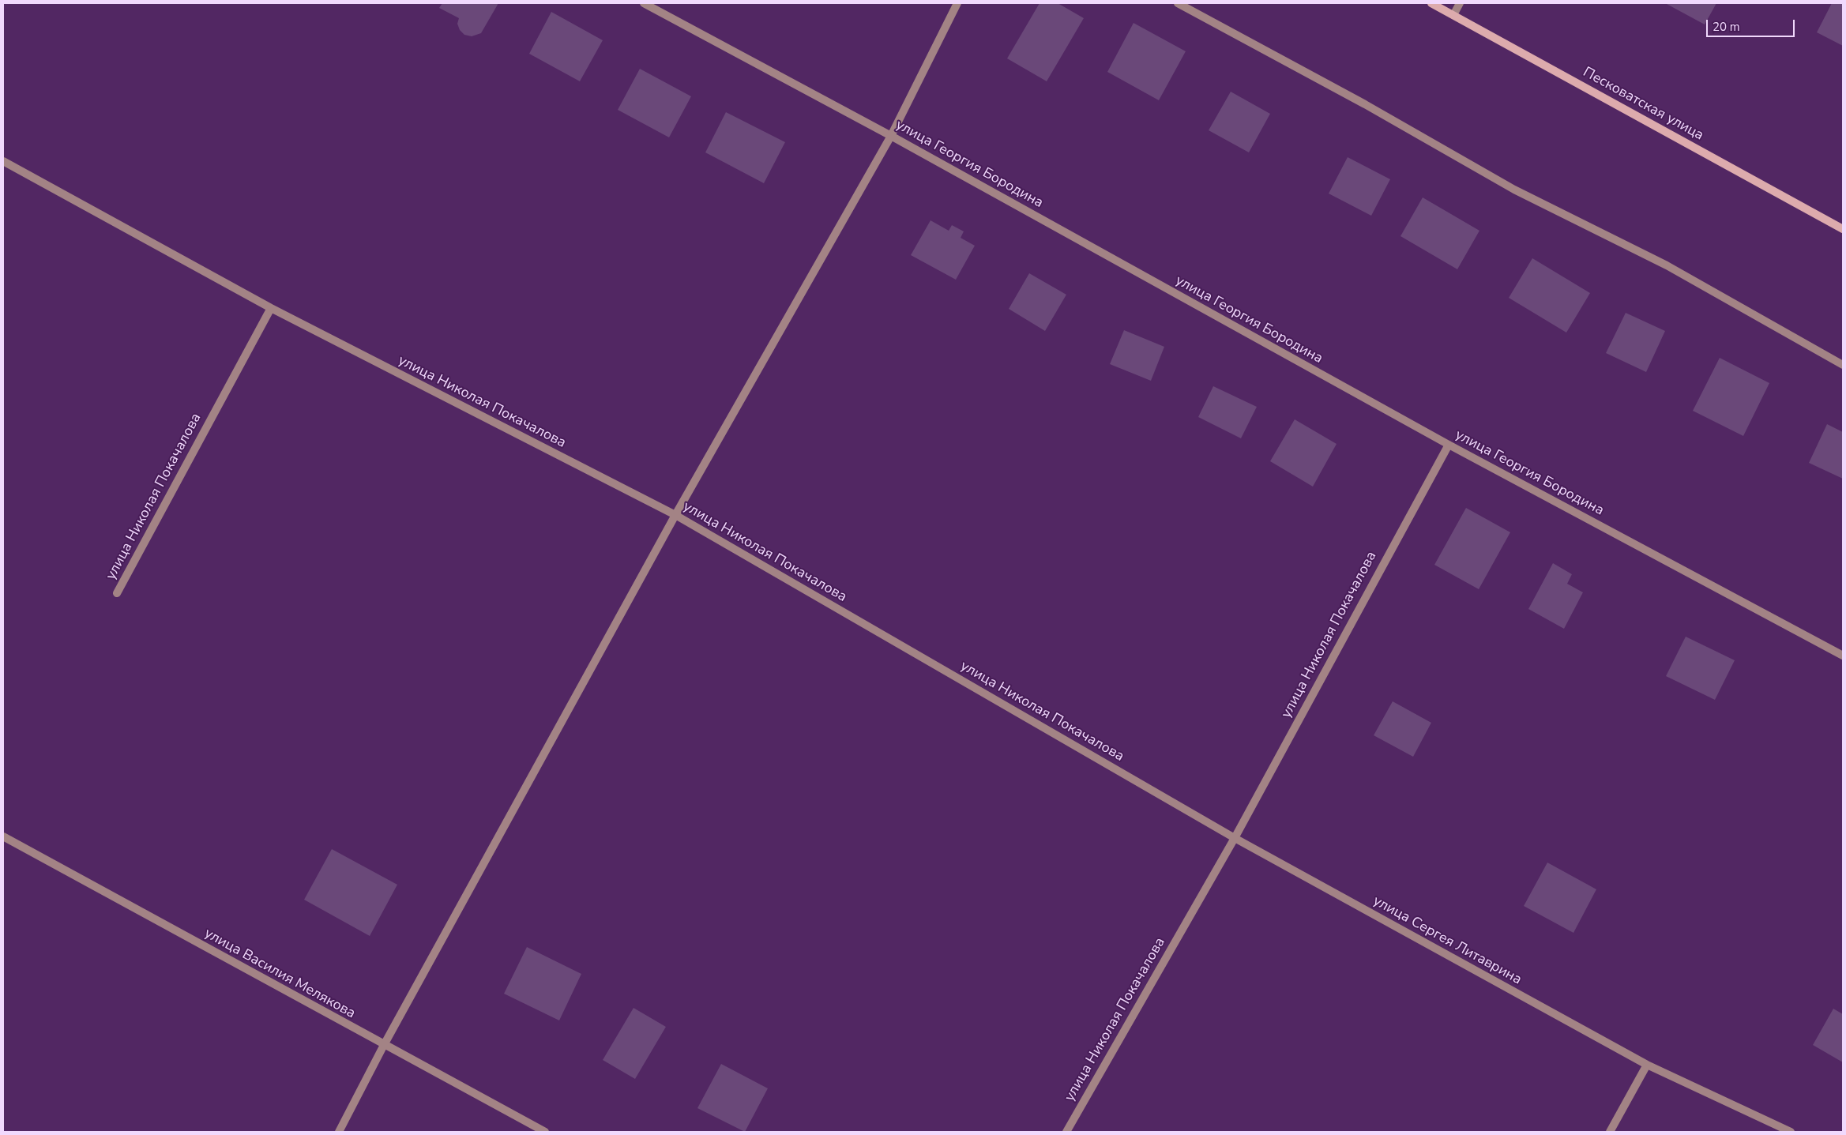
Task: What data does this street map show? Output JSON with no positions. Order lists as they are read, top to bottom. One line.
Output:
{"streets":{"main road":["Песковатская улица"],"street":["улица Георгия Бородина","улица Николая Покачалова","улица Сергея Литаврина","улица Василия Мелякова"]},"crossings":[["улица Георгия Бородина","улица Николая Покачалова"],["улица Николая Покачалова","улица Сергея Литаврина"]],"scale_bar":"20 m"}
